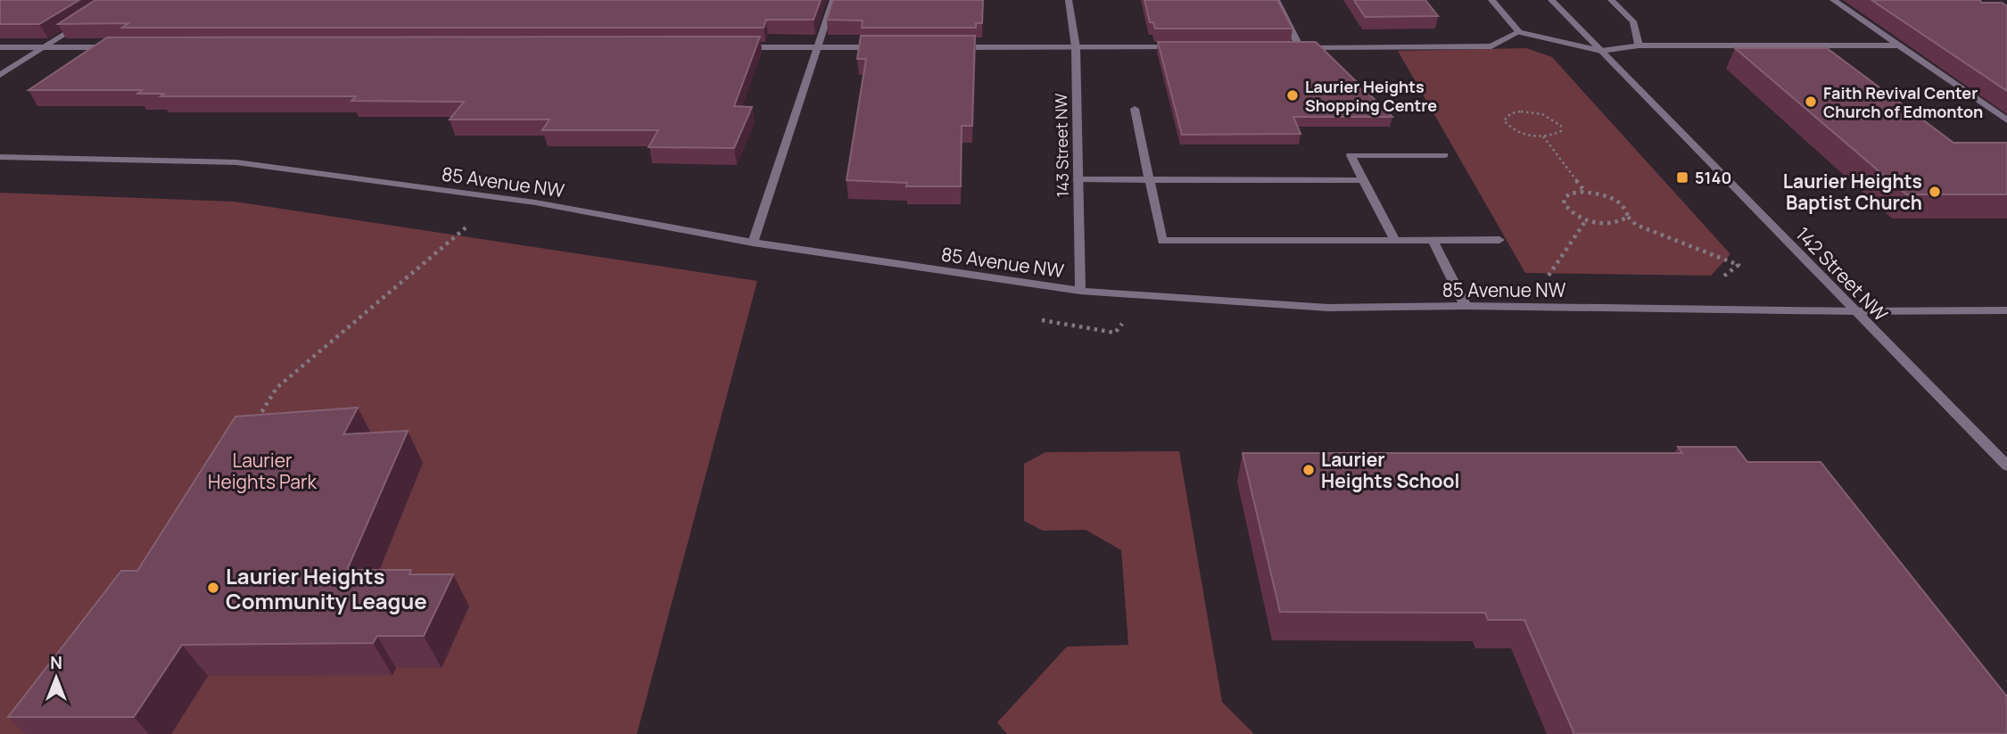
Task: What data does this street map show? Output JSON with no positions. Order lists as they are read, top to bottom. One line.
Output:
{"streets":{"street":["143 Street NW","85 Avenue NW","142 Street NW"]},"crossings":[["143 Street NW","85 Avenue NW"],["85 Avenue NW","142 Street NW"]],"parks":["Laurier Heights Park"],"places":{"other":["Laurier Heights Shopping Centre","Faith Revival Center Church of Edmonton","Laurier Heights Baptist Church","Laurier Heights School","Laurier Heights Community League"],"transit":["5140"]},"north":"top"}
